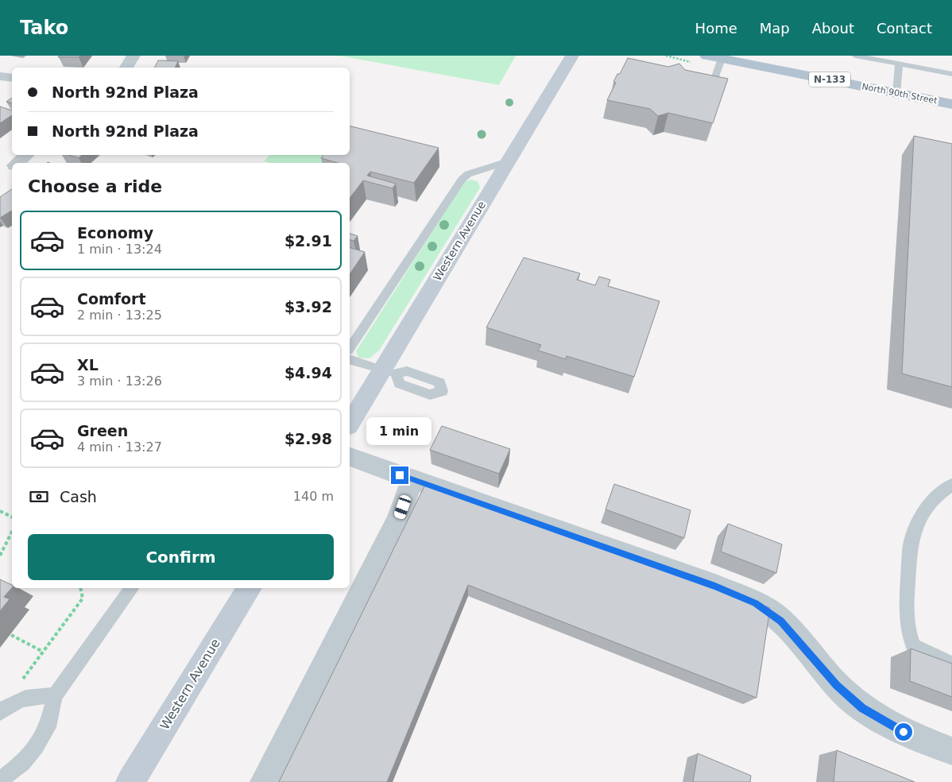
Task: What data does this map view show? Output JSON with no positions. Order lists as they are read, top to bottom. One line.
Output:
{"streets":{"main road":["N-133","North 90th Street"],"street":["Western Avenue"]},"page":{"header":"Tako","nav":["Home","Map","About","Contact"],"banner":["North 92nd Plaza","North 92nd Plaza"],"heading":"Choose a ride","list":[{"name":"Economy","note":"1 min · 13:24","value":"$2.91"},{"name":"Comfort","note":"2 min · 13:25","value":"$3.92"},{"name":"XL","note":"3 min · 13:26","value":"$4.94"},{"name":"Green","note":"4 min · 13:27","value":"$2.98"}],"bubble":"1 min","pay":["Cash","140 m"],"buttons":"Confirm"}}
